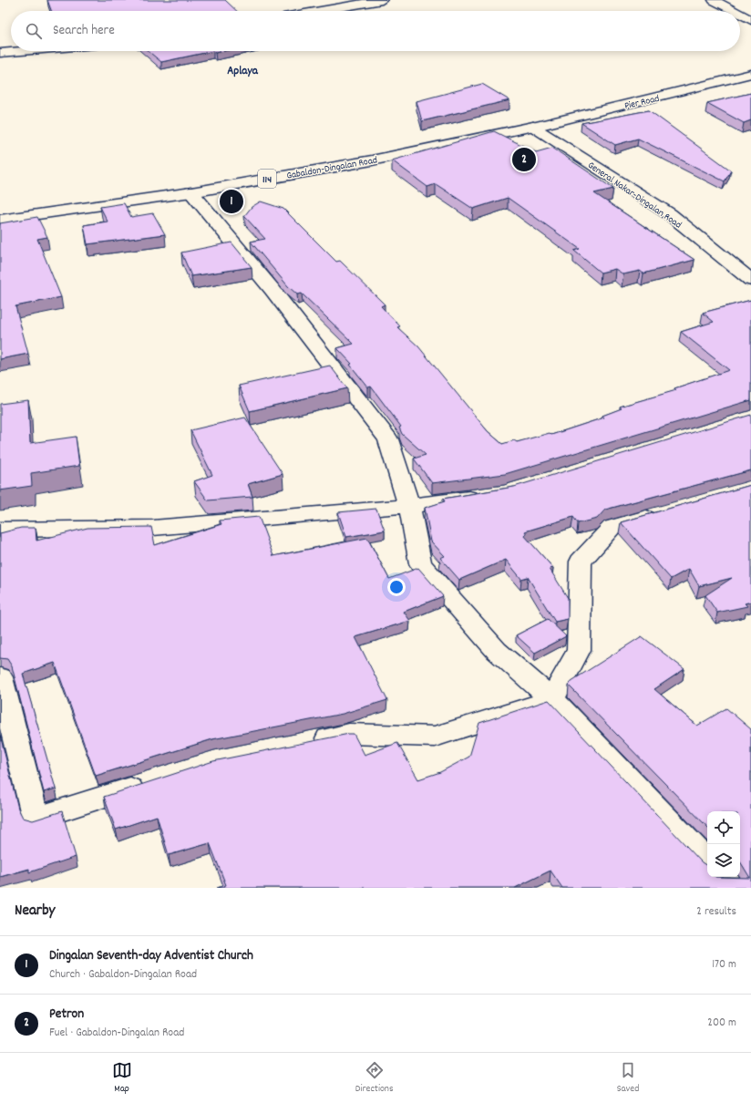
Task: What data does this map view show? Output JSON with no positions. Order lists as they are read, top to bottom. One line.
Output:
{"streets":{"street":["Pier Road","Gabaldon-Dingalan Road","114","General Nakar-Dingalan Road"]},"crossings":[["Pier Road","Gabaldon-Dingalan Road"],["Pier Road","General Nakar-Dingalan Road"],["Gabaldon-Dingalan Road","General Nakar-Dingalan Road"]],"districts":["Aplaya"],"page":{"search":"Search here","pins":["2","1"],"heading":["Nearby","2 results"],"list":[{"mark":"1","name":"Dingalan Seventh-day Adventist Church","note":"Church · Gabaldon-Dingalan Road","value":"170 m"},{"mark":"2","name":"Petron","note":"Fuel · Gabaldon-Dingalan Road","value":"200 m"}],"nav":["Map","Directions","Saved"]}}
